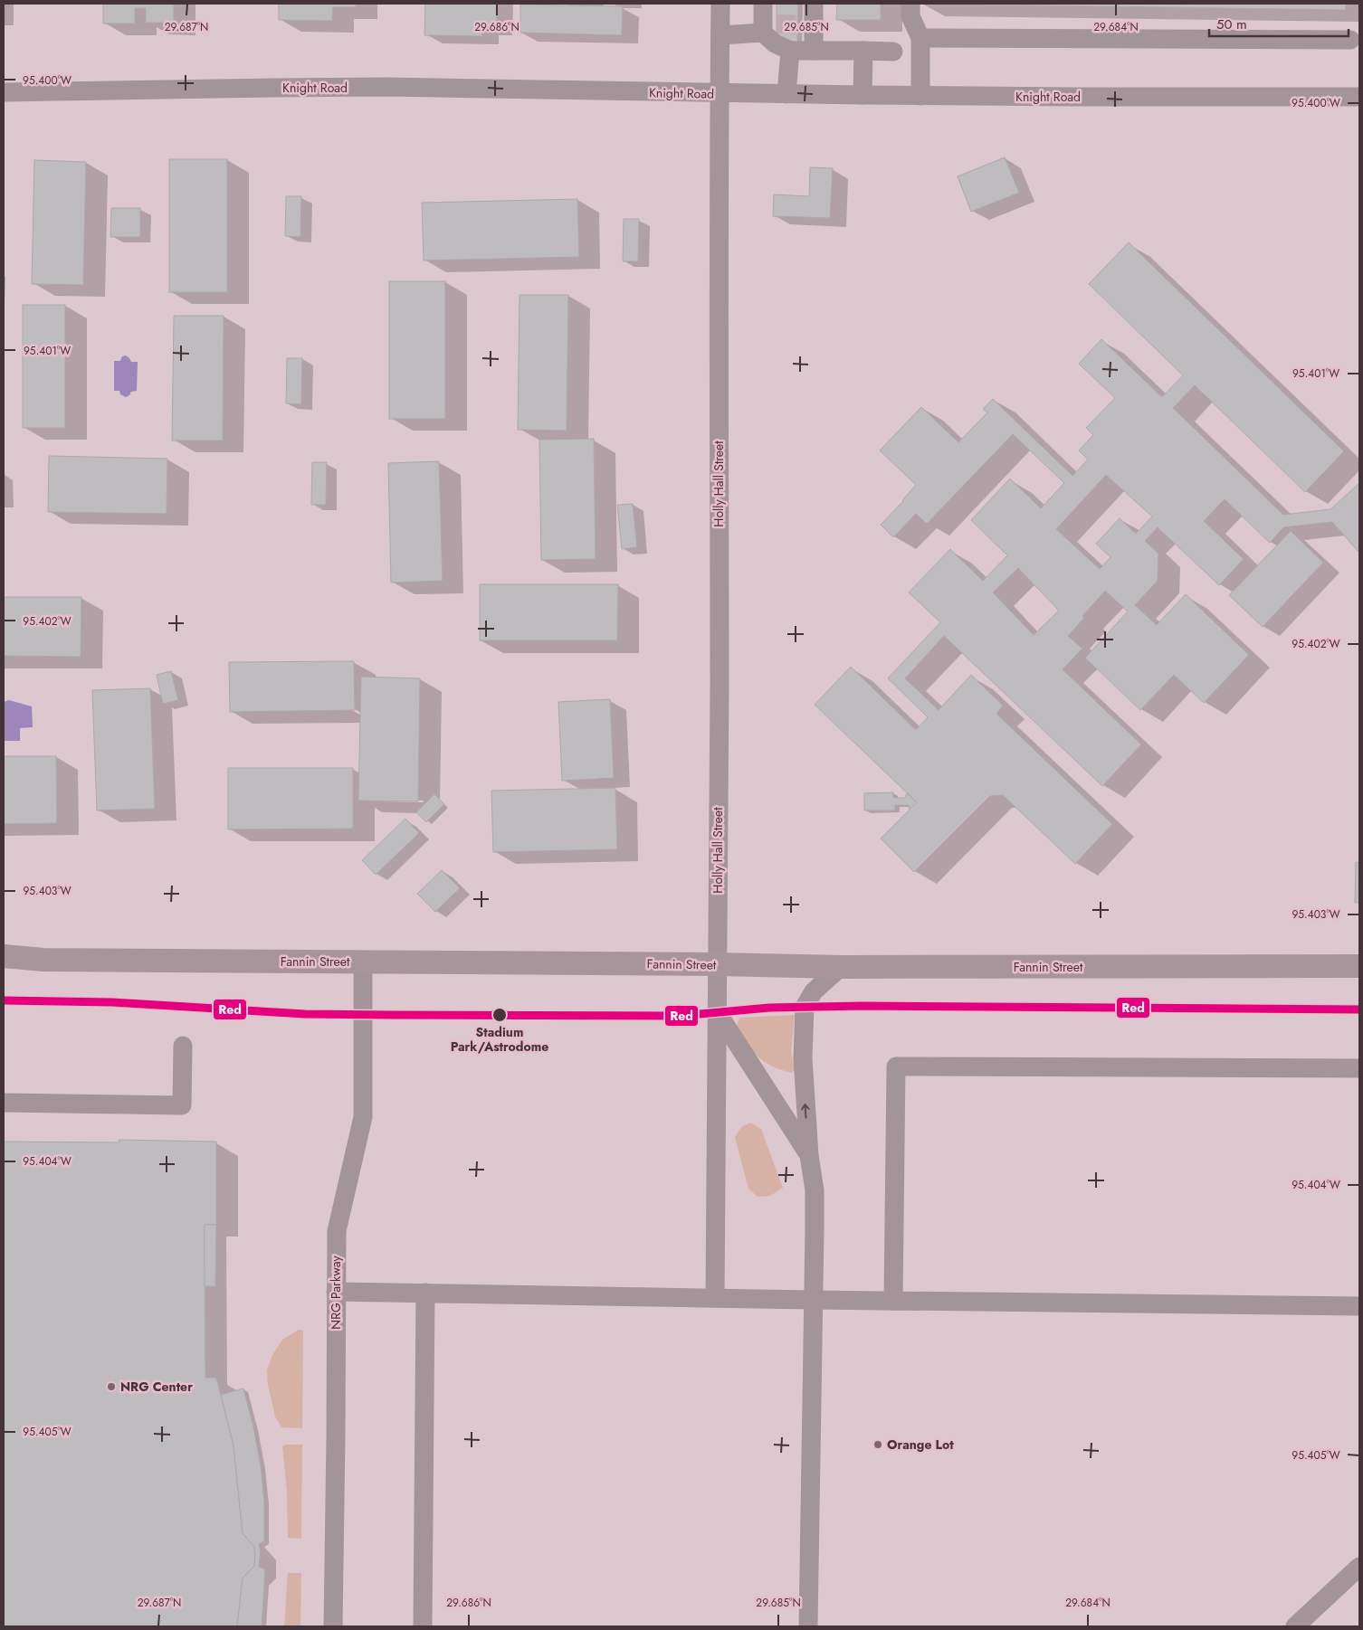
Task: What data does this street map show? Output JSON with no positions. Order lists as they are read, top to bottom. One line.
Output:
{"streets":{"main road":["Fannin Street"],"street":["Knight Road","Holly Hall Street","NRG Parkway"]},"crossings":[["Knight Road","Holly Hall Street"],["Holly Hall Street","Fannin Street"],["Fannin Street","NRG Parkway"]],"places":["Stadium Park/Astrodome","NRG Center","Orange Lot"],"lines":["transit line Red"],"scale_bar":"50 m","coordinates":["29.687°N","29.686°N","29.685°N","29.684°N","95.400°W","95.401°W","95.402°W","95.403°W","95.404°W","95.405°W"]}
